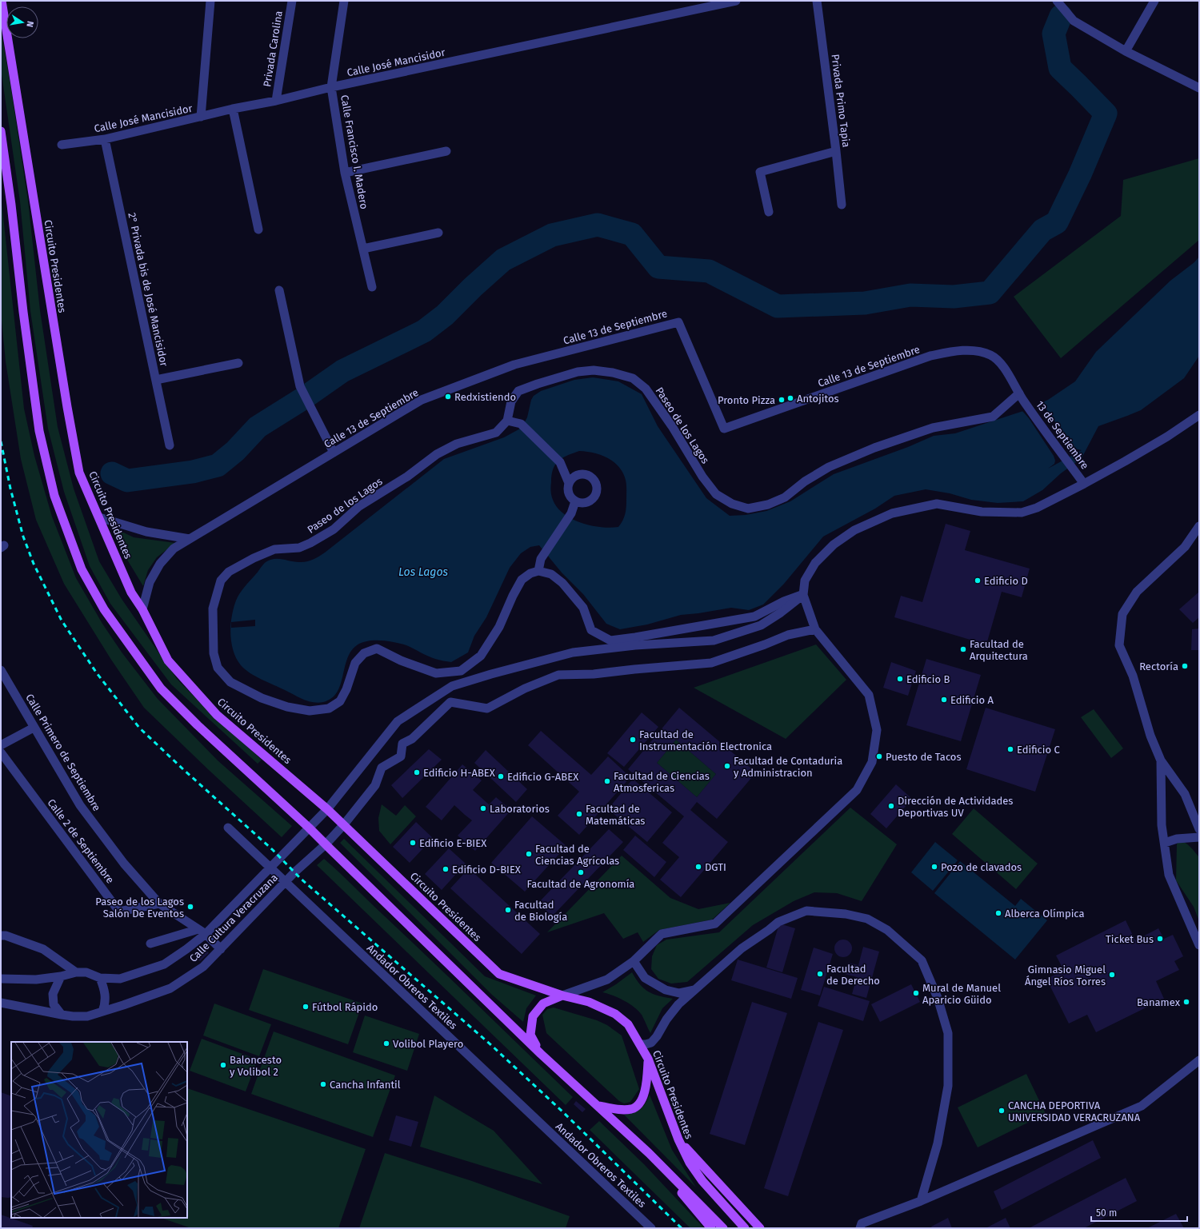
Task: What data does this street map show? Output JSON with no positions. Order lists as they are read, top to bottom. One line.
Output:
{"streets":{"main road":["Circuito Presidentes"],"street":["Privada Carolina","Calle José Mancisidor","Privada Primo Tapia","Calle Francisco I. Madero","2° Privada bis de José Mancisidor","Calle 13 de Septiembre","Paseo de los Lagos","13 de Septiembre","Calle Primero de Septiembre","Calle 2 de Septiembre","Calle Cultura Veracruzana","Andador Obreros Textiles"]},"crossings":[["Privada Carolina","Calle José Mancisidor"],["Calle José Mancisidor","Calle Francisco I. Madero"],["Calle José Mancisidor","2° Privada bis de José Mancisidor"],["Circuito Presidentes","Calle 13 de Septiembre"],["Circuito Presidentes","Calle Cultura Veracruzana"],["Calle 13 de Septiembre","Paseo de los Lagos"],["Calle 13 de Septiembre","13 de Septiembre"],["Paseo de los Lagos","13 de Septiembre"],["Calle Primero de Septiembre","Calle 2 de Septiembre"],["Calle Primero de Septiembre","Calle Cultura Veracruzana"],["Calle Cultura Veracruzana","Andador Obreros Textiles"]],"water":["Los Lagos"],"places":["Redxistiendo","Antojitos","Pronto Pizza","Edificio D","Facultad de Arquitectura","Rectoría","Edificio B","Edificio A","Facultad de Instrumentación Electronica","Edificio C","Puesto de Tacos","Facultad de Contaduria y Administracion","Edificio H-ABEX","Edificio G-ABEX","Facultad de Ciencias Atmosfericas","Dirección de Actividades Deportivas UV","Laboratorios","Facultad de Matemáticas","Edificio E-BIEX","Facultad de Ciencias Agrícolas","DGTI","Pozo de clavados","Edificio D-BIEX","Facultad de Agronomía","Paseo de los Lagos Salón De Eventos","Facultad de Biología","Alberca Olímpica","Ticket Bus","Facultad de Derecho","Gimnasio Miguel Ángel Ríos Torres","Mural de Manuel Aparicio Güido","Banamex","Fútbol Rápido","Volibol Playero","Baloncesto y Volibol 2","Cancha Infantil","CANCHA DEPORTIVA UNIVERSIDAD VERACRUZANA"],"scale_bar":"50 m","north":"right"}
